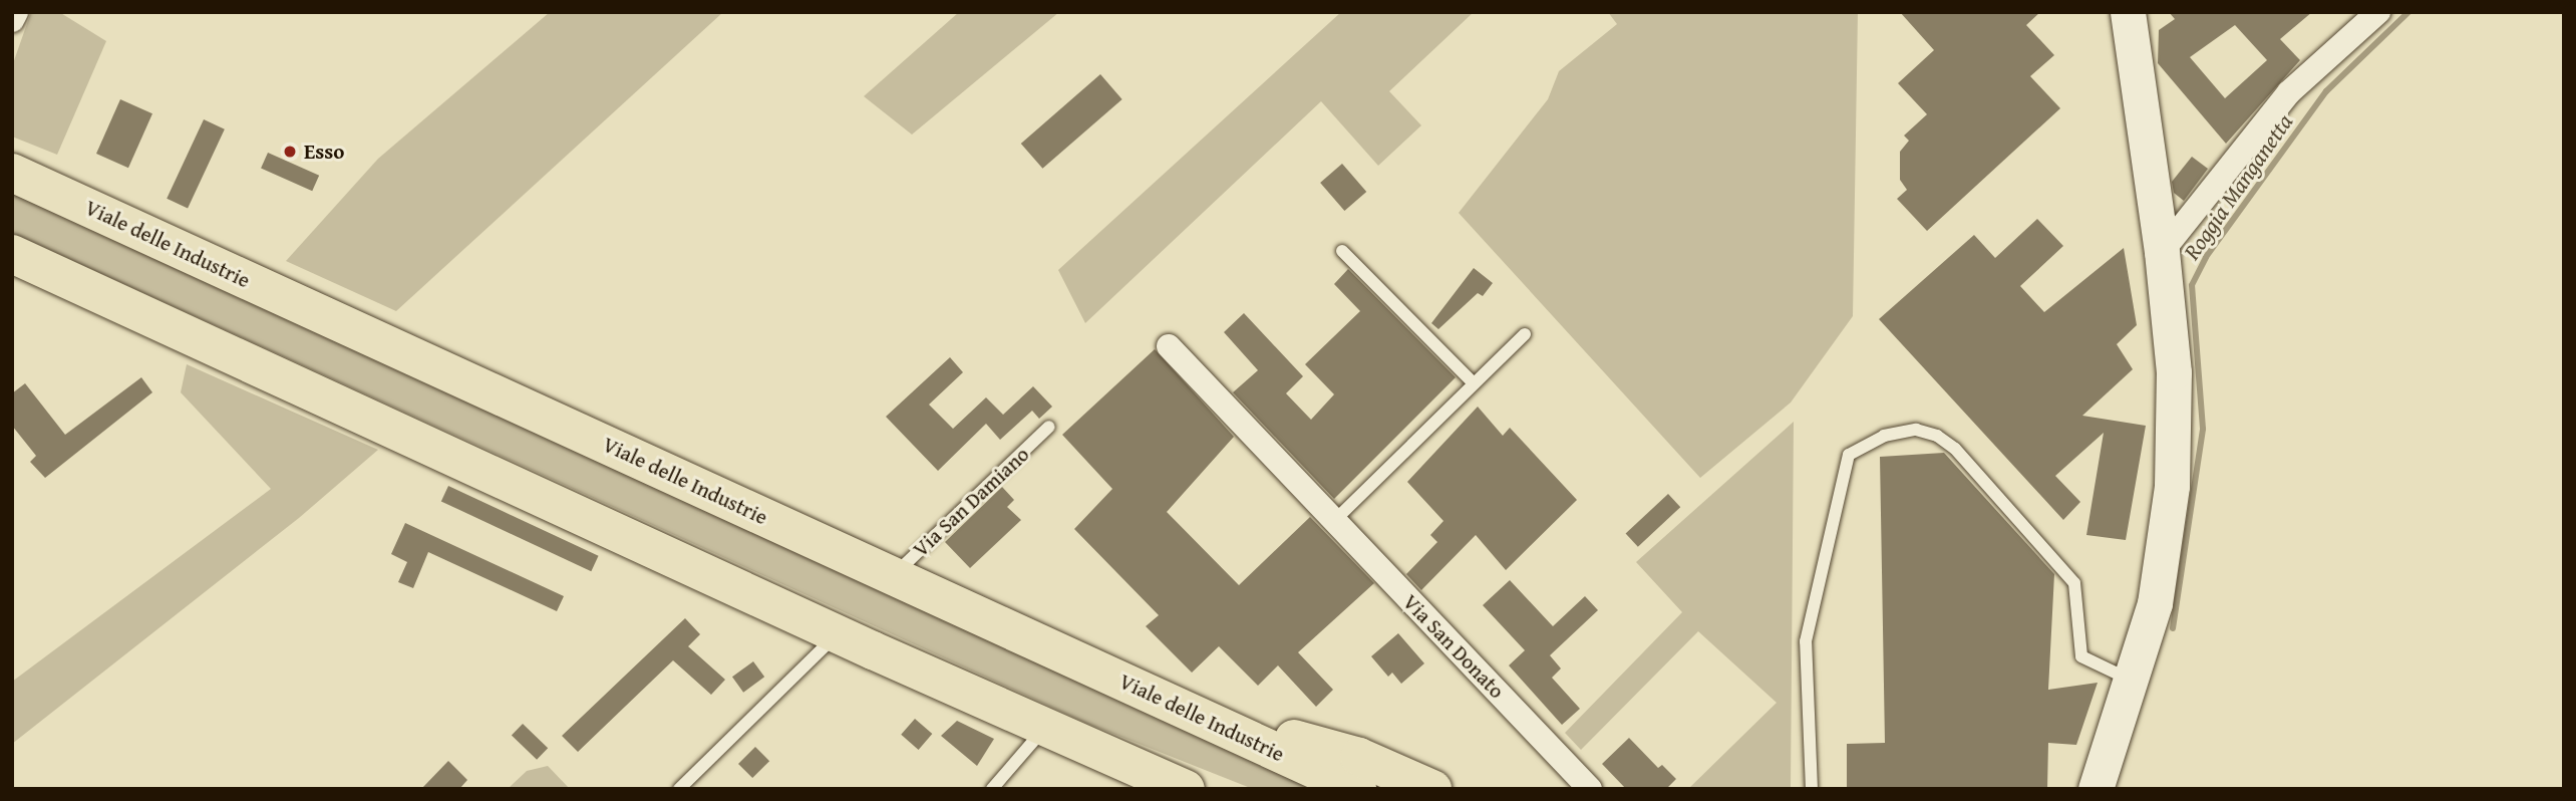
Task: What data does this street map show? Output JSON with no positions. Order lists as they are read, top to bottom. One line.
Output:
{"streets":{"main road":["Viale delle Industrie"],"street":["Via San Donato"],"lane":["Via San Damiano"]},"crossings":[["Viale delle Industrie","Via San Damiano"]],"water":["Roggia Manganetta"],"places":["Esso"]}
